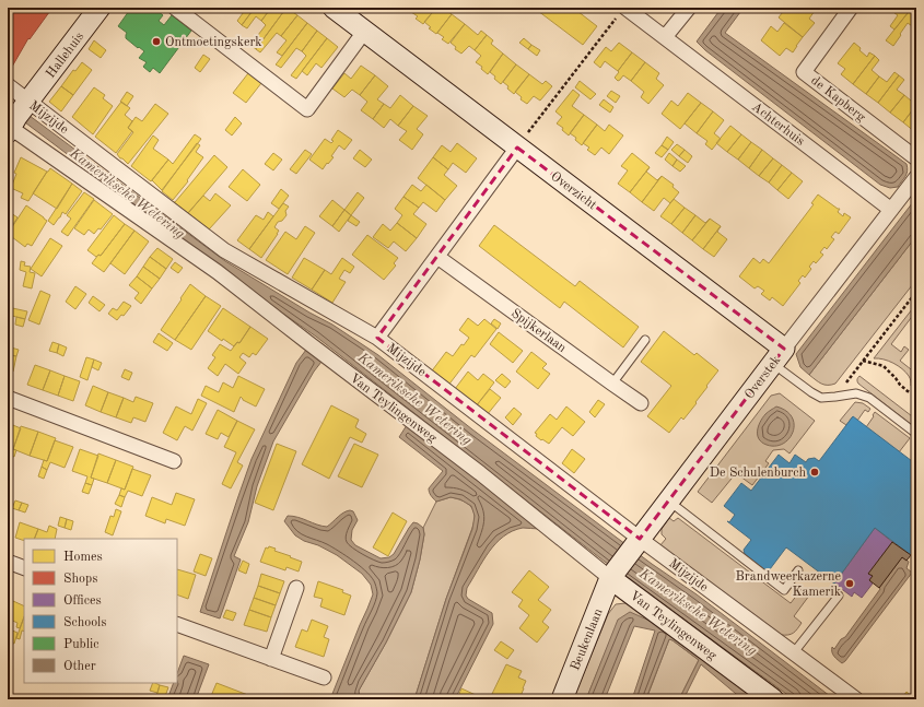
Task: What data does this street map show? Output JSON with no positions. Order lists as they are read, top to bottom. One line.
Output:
{"streets":{"street":["Hallehuis","de Kapberg","Mijzijde","Achterhuis","Overzicht","Spijkerlaan","Overstek","Van Teylingenweg","Beukenlaan"]},"crossings":[["Hallehuis","Mijzijde"],["Hallehuis","Van Teylingenweg"],["Mijzijde","Overstek"],["Mijzijde","Van Teylingenweg"],["Achterhuis","Overstek"],["Overzicht","Overstek"],["Overstek","Van Teylingenweg"],["Overstek","Beukenlaan"],["Van Teylingenweg","Beukenlaan"]],"water":["Kameriksche Wetering"],"places":["Ontmoetingskerk","De Schulenburch","Brandweerkazerne Kamerik"],"legend":["Homes","Shops","Offices","Schools","Public","Other"]}
